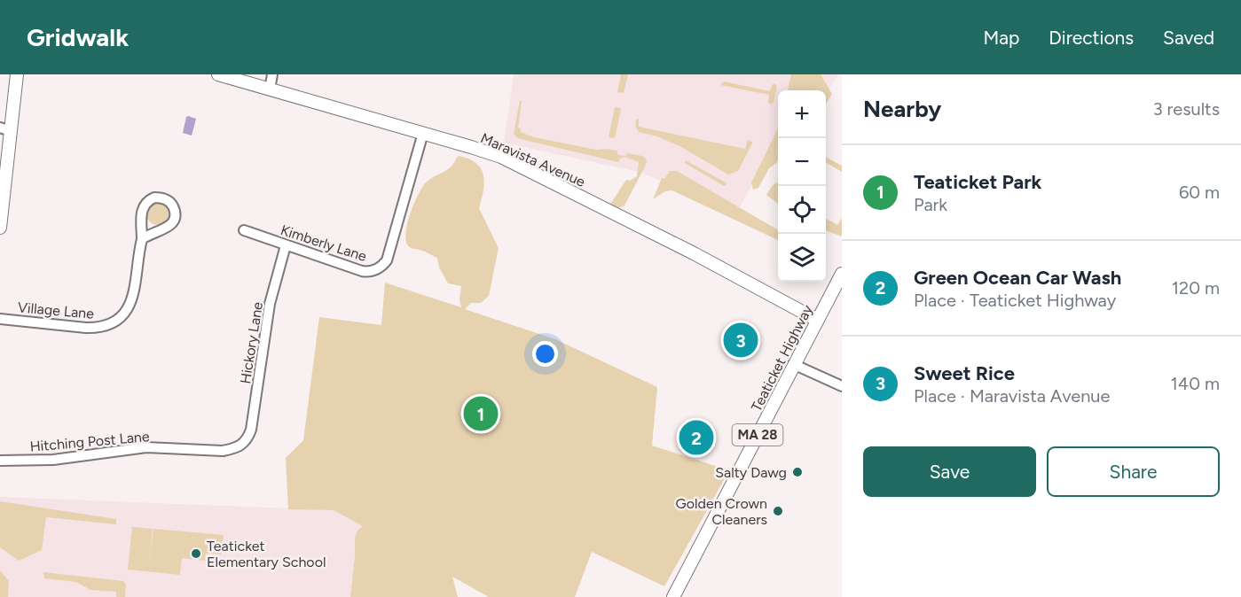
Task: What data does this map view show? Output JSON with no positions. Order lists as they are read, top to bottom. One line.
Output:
{"streets":{"main road":["Maravista Avenue","Teaticket Highway","MA 28"],"street":["Kimberly Lane","Village Lane","Hickory Lane","Hitching Post Lane"]},"crossings":[["Maravista Avenue","Kimberly Lane"],["Maravista Avenue","Teaticket Highway"],["Kimberly Lane","Hickory Lane"],["Hickory Lane","Hitching Post Lane"]],"places":["Salty Dawg","Golden Crown Cleaners","Teaticket Elementary School"],"page":{"header":"Gridwalk","nav":["Map","Directions","Saved"],"heading":["Nearby","3 results"],"map_buttons":["+","−"],"list":[{"mark":"1","name":"Teaticket Park","note":"Park","value":"60 m"},{"mark":"2","name":"Green Ocean Car Wash","note":"Place · Teaticket Highway","value":"120 m"},{"mark":"3","name":"Sweet Rice","note":"Place · Maravista Avenue","value":"140 m"}],"pins":["3","1","2"],"buttons":["Save","Share"]}}
